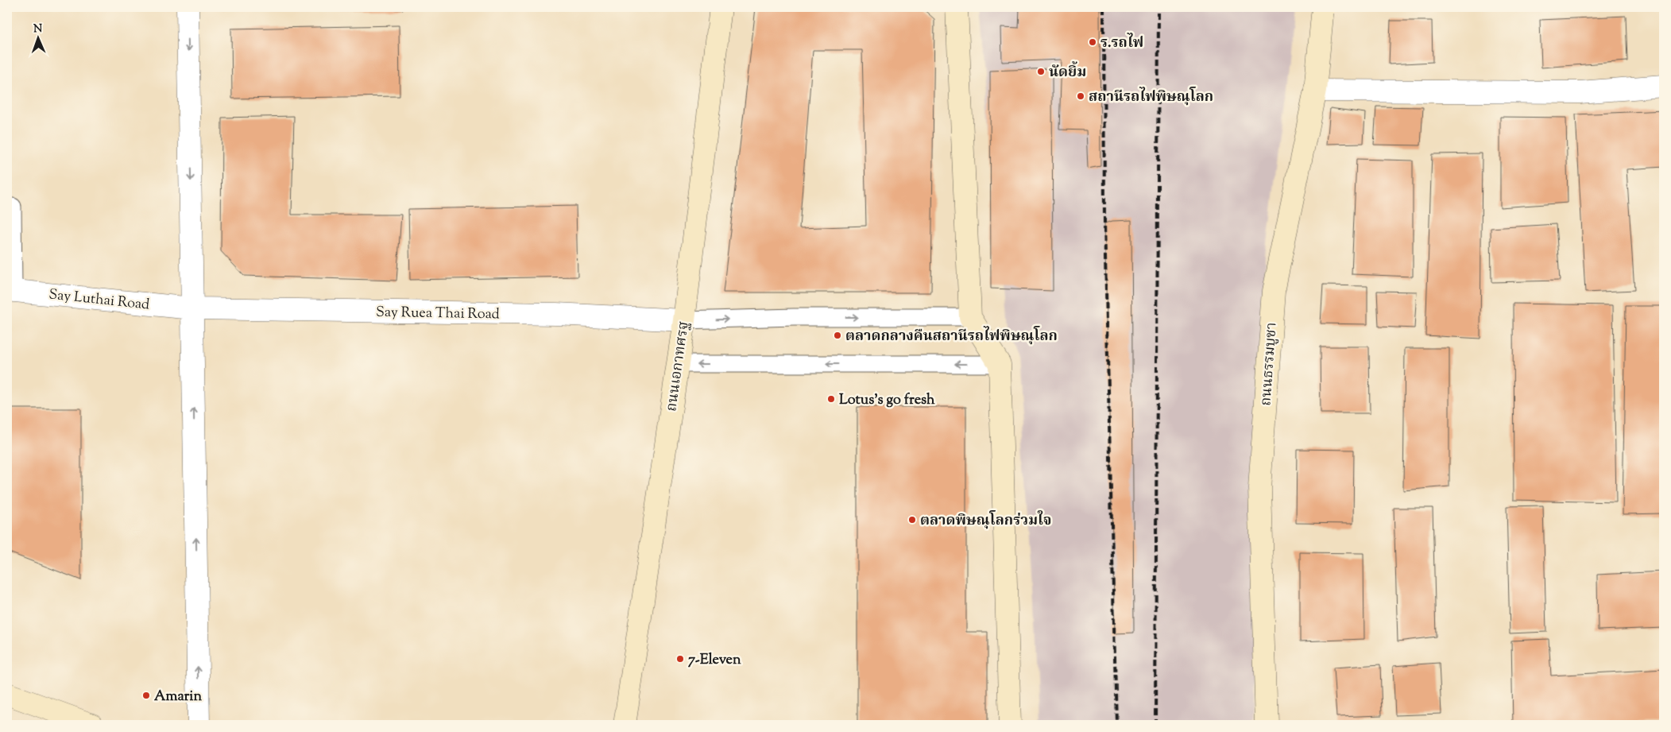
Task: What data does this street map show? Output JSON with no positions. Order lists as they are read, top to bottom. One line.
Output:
{"streets":{"main road":["ถนนธรรมบูชา","ถนนเอกาทศรฐ"],"street":["Say Luthai Road","Say Ruea Thai Road"]},"crossings":[["Say Luthai Road","Say Ruea Thai Road"],["Say Ruea Thai Road","ถนนเอกาทศรฐ"]],"places":["ร.รถไฟ","นัดยิ้ม","สถานีรถไฟพิษณุโลก","ตลาดกลางคืนสถานีรถไฟพิษณุโลก","Lotus's go fresh","ตลาดพิษณุโลกร่วมใจ","7-Eleven","Amarin"],"north":"top"}
